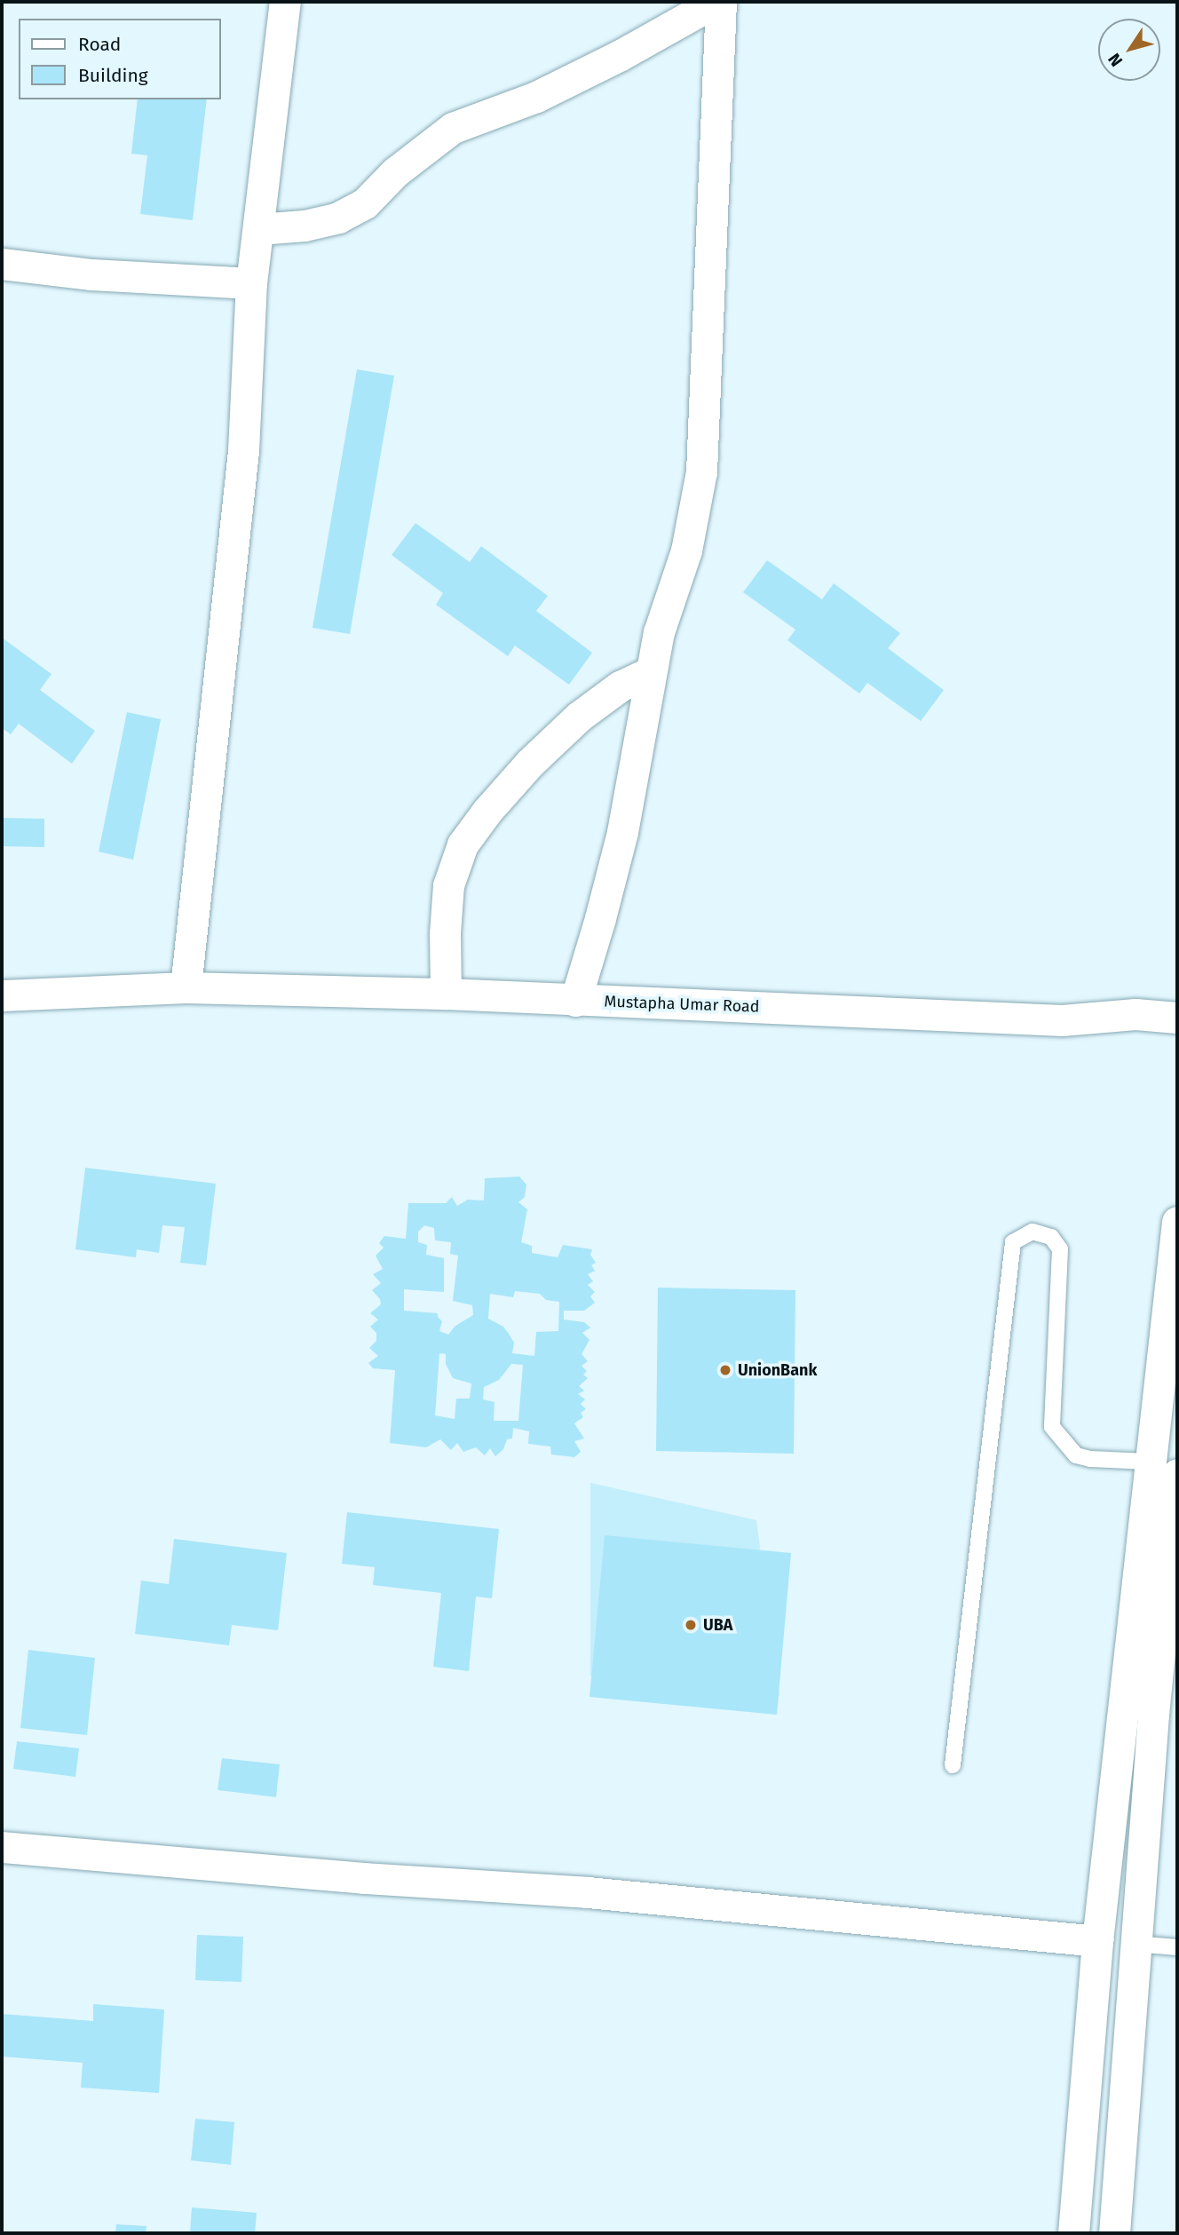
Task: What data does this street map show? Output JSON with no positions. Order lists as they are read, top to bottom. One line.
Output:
{"streets":{"street":["Mustapha Umar Road"]},"places":["UnionBank","UBA"],"legend":["Road","Building"],"north":"bottom left"}
